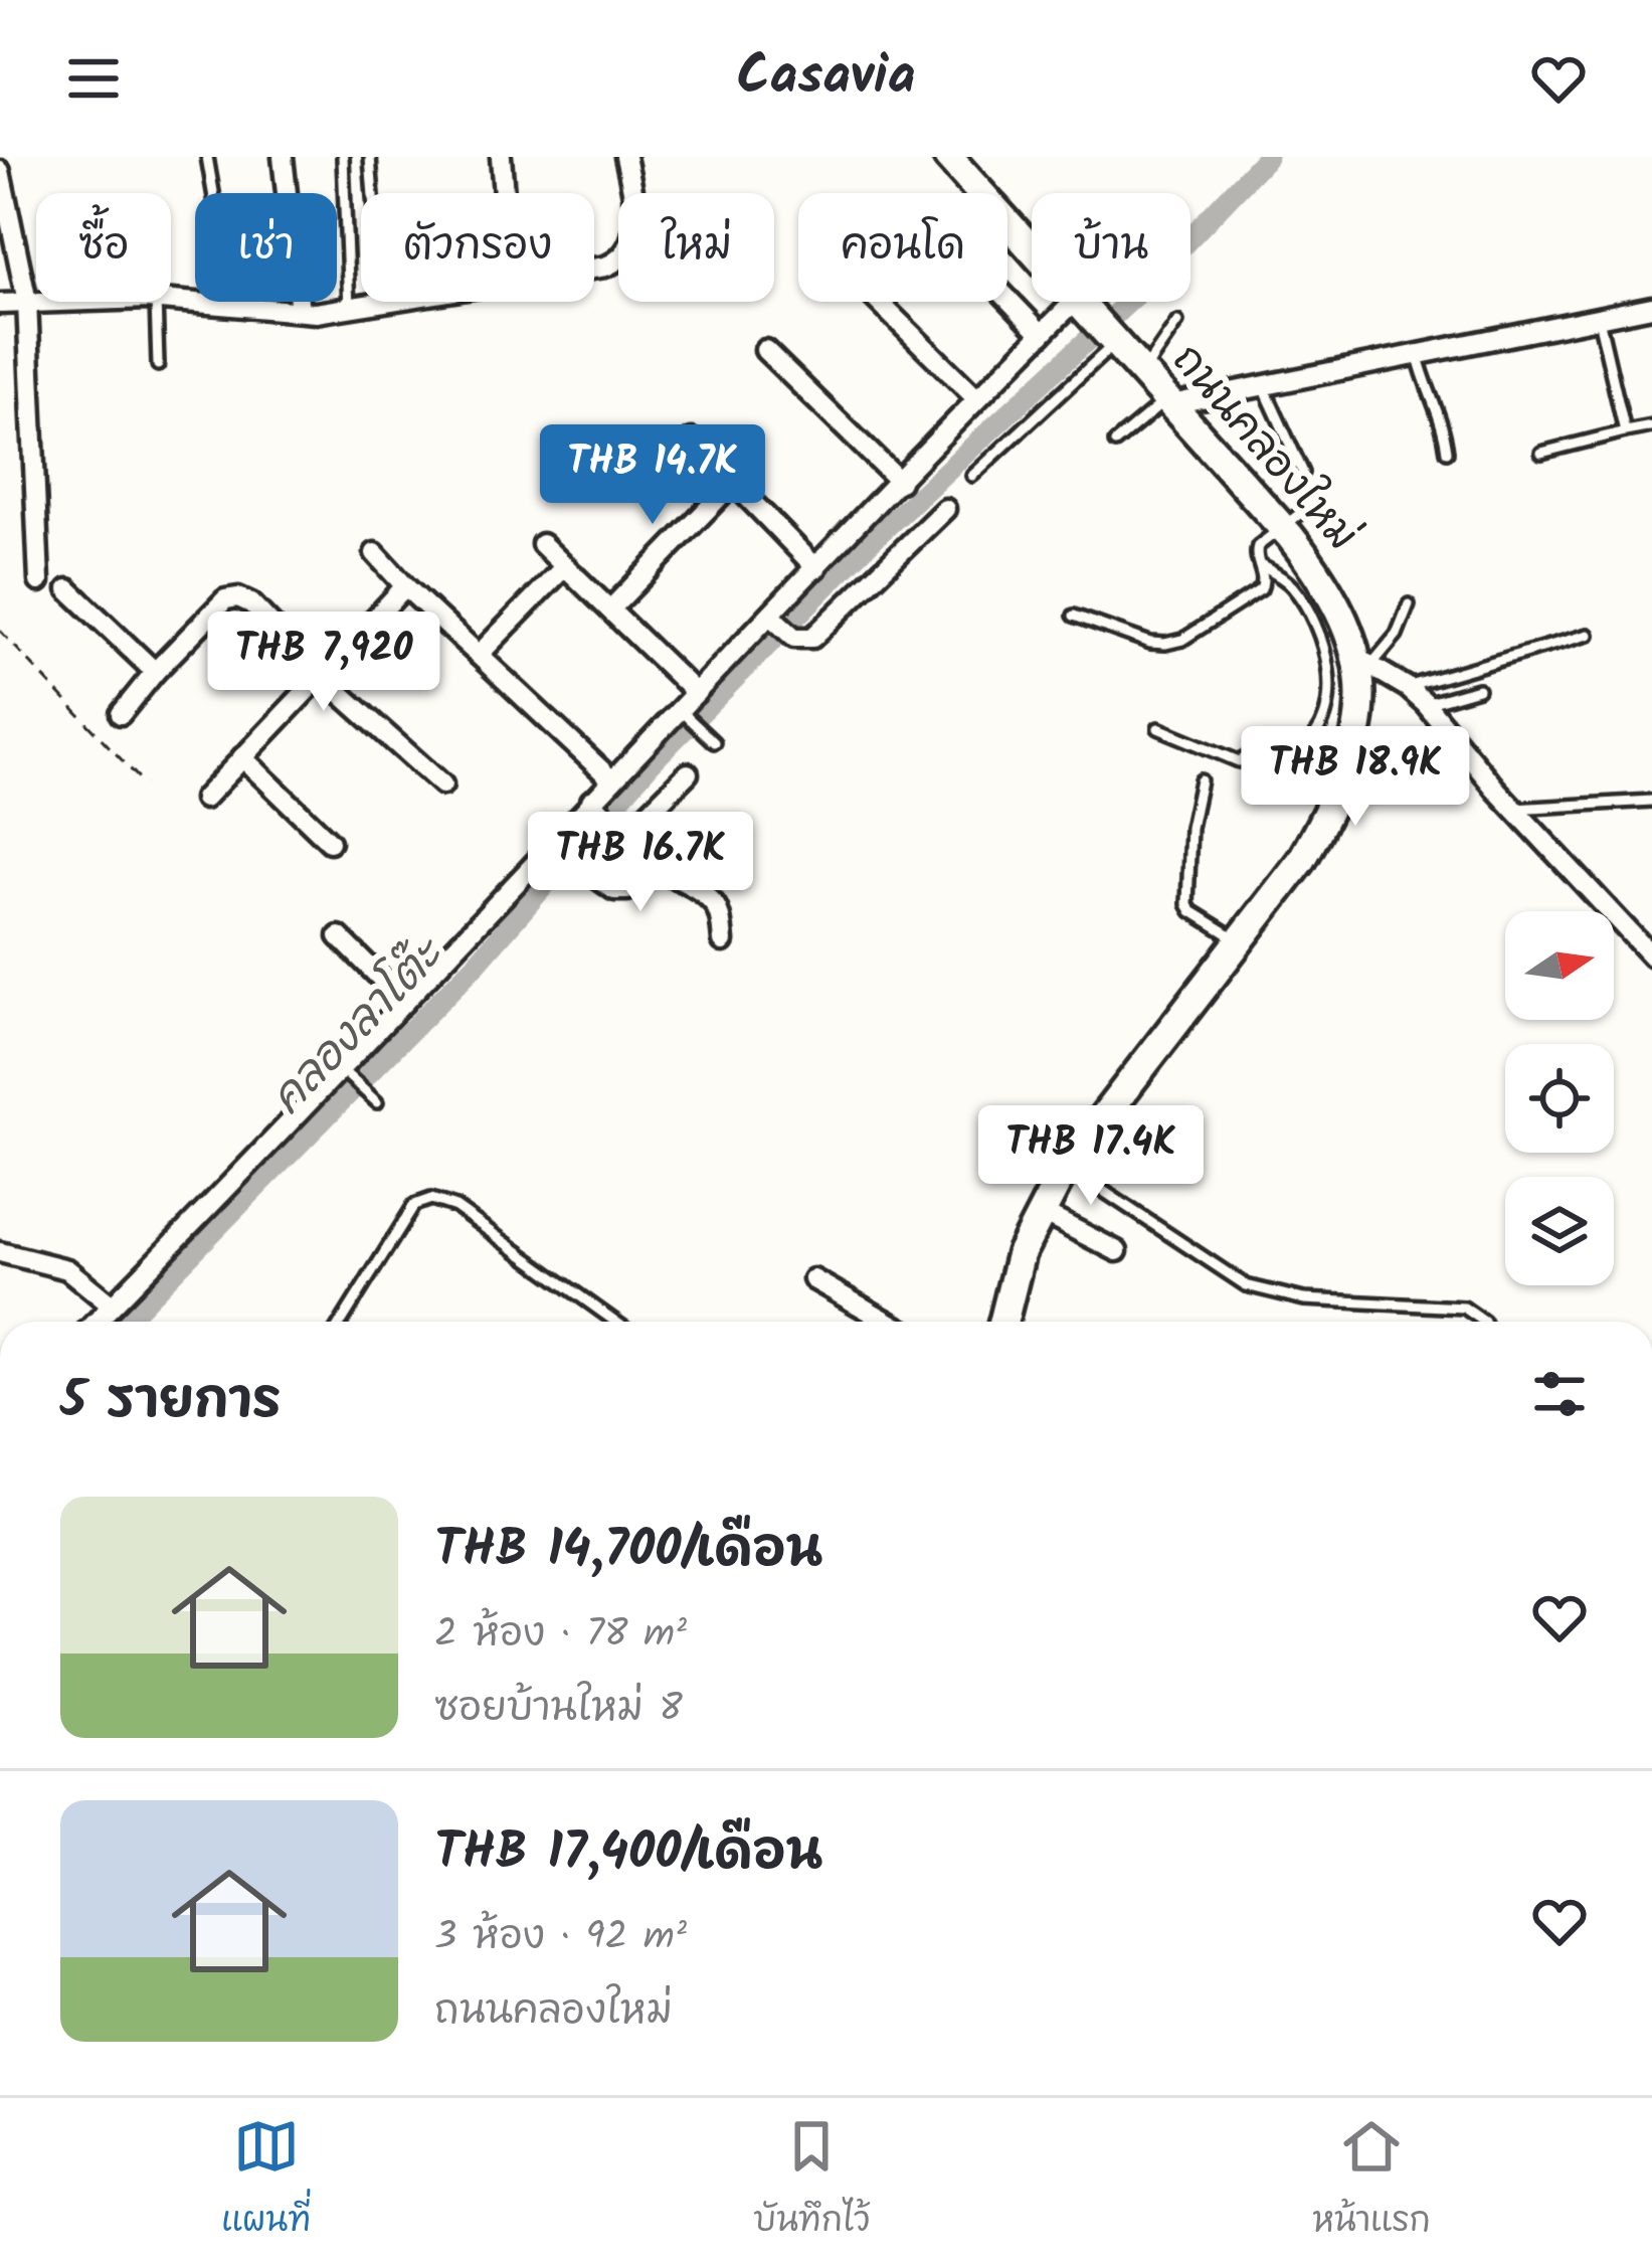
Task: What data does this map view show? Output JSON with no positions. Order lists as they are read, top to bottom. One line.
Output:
{"streets":{"street":["ถนนคลองใหม่"]},"water":["คลองลาโต๊ะ"],"north":"right","page":{"header":"Casavia","chip":["ซื้อ","เช่า","ตัวกรอง","ใหม่","คอนโด","บ้าน"],"price":["THB 14.7K","THB 7,920","THB 18.9K","THB 16.7K","THB 17.4K"],"heading":"5 รายการ","list":[{"name":"THB 14,700/เดือน","note":"2 ห้อง · 78 m² · ซอยบ้านใหม่ 8"},{"name":"THB 17,400/เดือน","note":"3 ห้อง · 92 m² · ถนนคลองใหม่"}],"tabs":["แผนที่","บันทึกไว้","หน้าแรก"]}}
